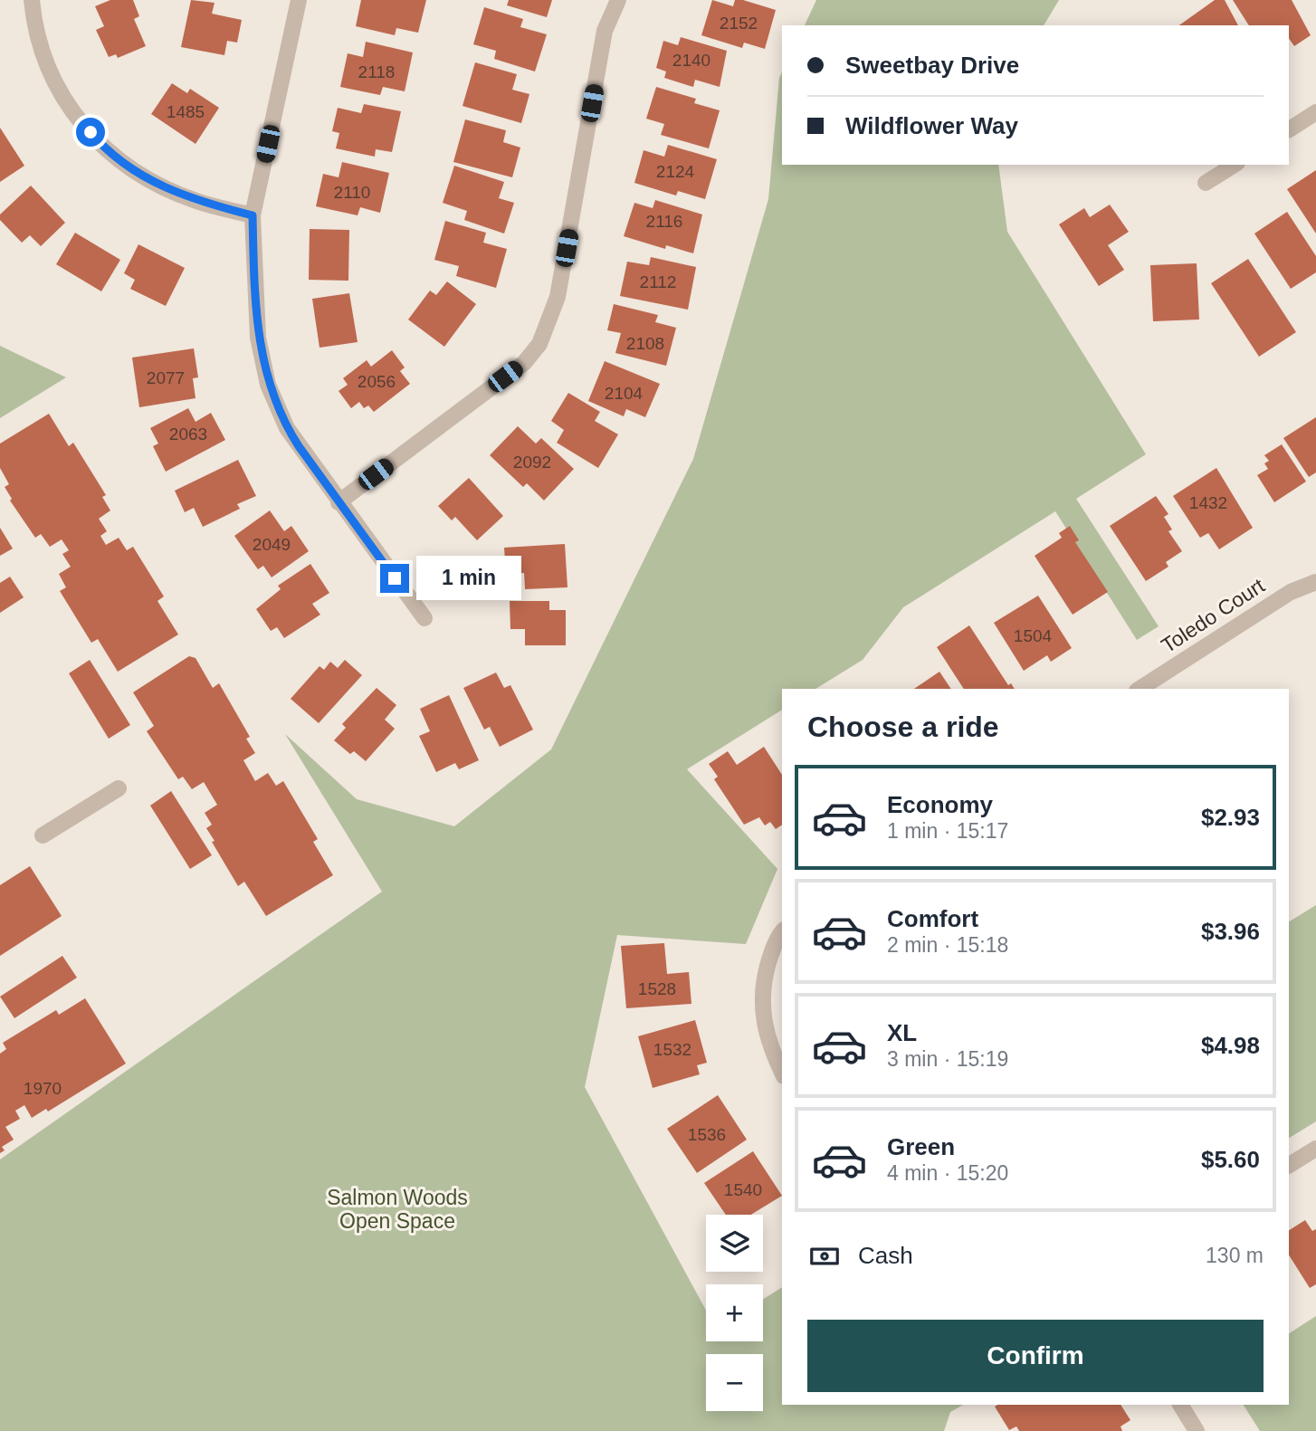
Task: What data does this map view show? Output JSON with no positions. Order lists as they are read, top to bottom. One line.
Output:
{"streets":{"street":["Toledo Court"]},"parks":["Salmon Woods Open Space"],"house_numbers":["2152","2140","2118","1485","2124","2110","2116","2112","2108","2077","2056","2104","2063","2092","1432","2049","1504","1528","1532","1970","1536","1540"],"page":{"banner":["Sweetbay Drive","Wildflower Way"],"bubble":"1 min","heading":"Choose a ride","list":[{"name":"Economy","note":"1 min · 15:17","value":"$2.93"},{"name":"Comfort","note":"2 min · 15:18","value":"$3.96"},{"name":"XL","note":"3 min · 15:19","value":"$4.98"},{"name":"Green","note":"4 min · 15:20","value":"$5.60"}],"map_buttons":["+","−"],"pay":["Cash","130 m"],"buttons":"Confirm"}}
